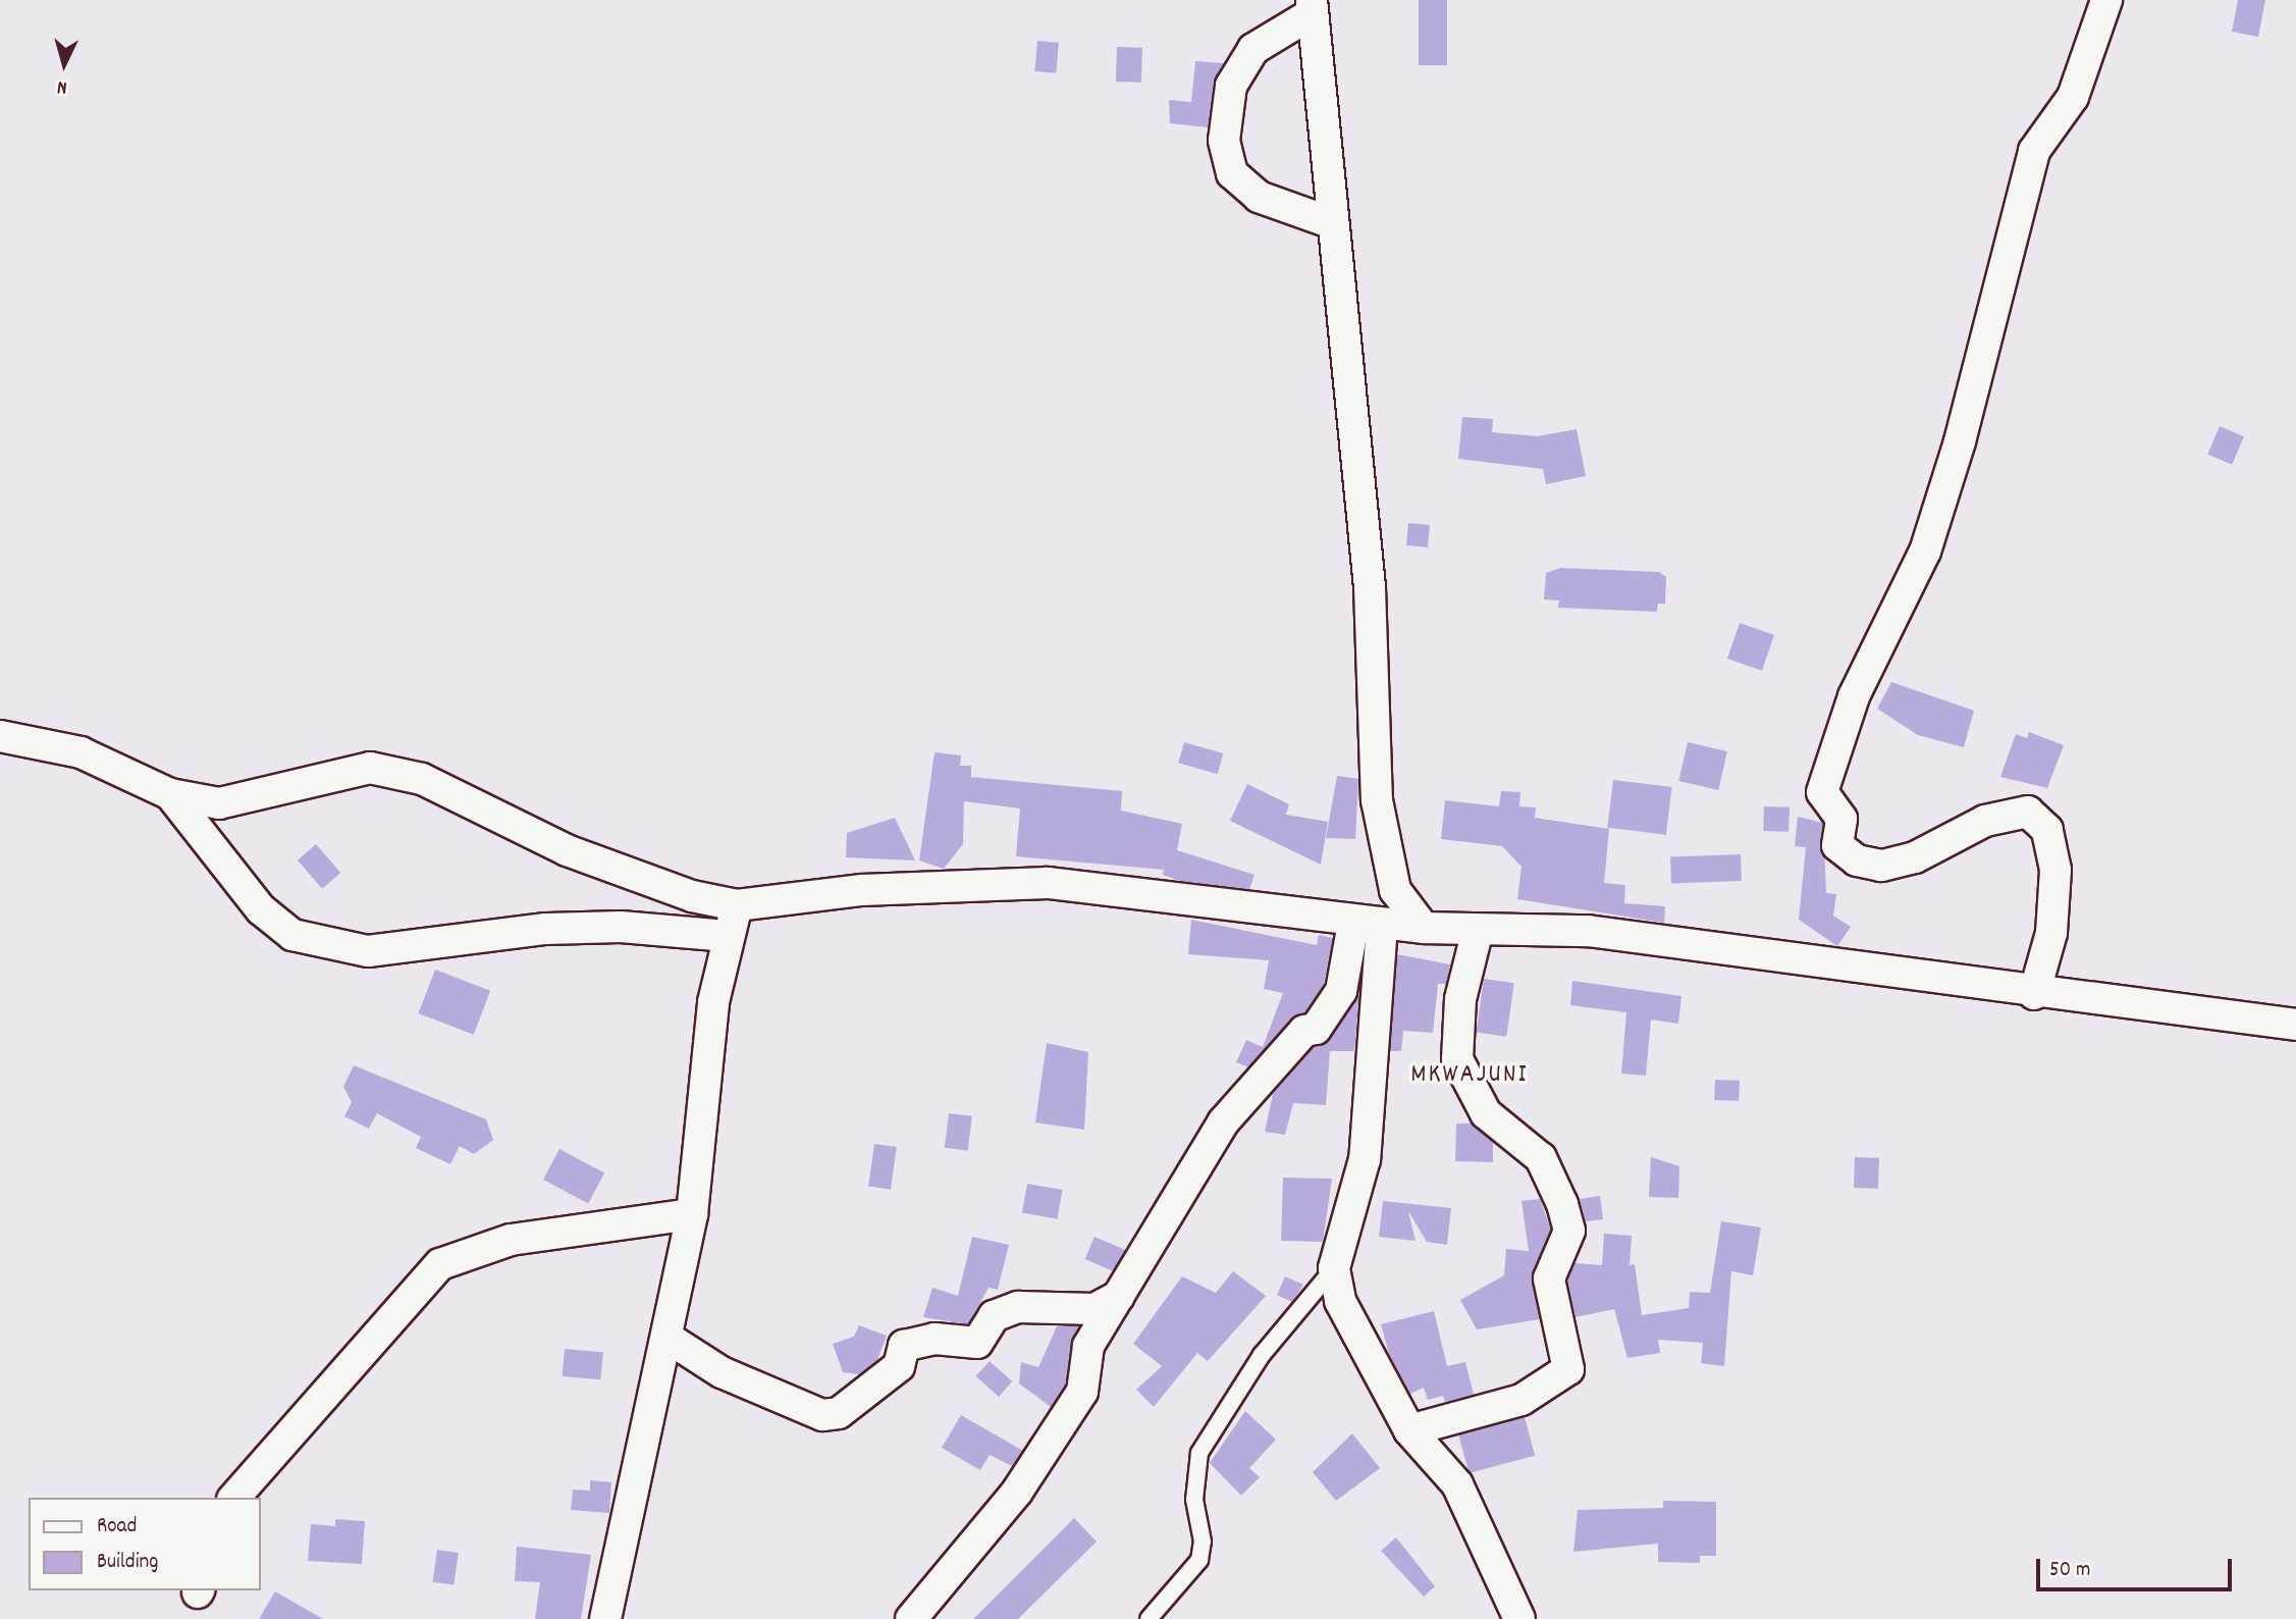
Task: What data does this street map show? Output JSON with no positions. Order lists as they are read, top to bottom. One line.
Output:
{"districts":["MKWAJUNI"],"legend":["Road","Building"],"scale_bar":"50 m","north":"bottom"}
